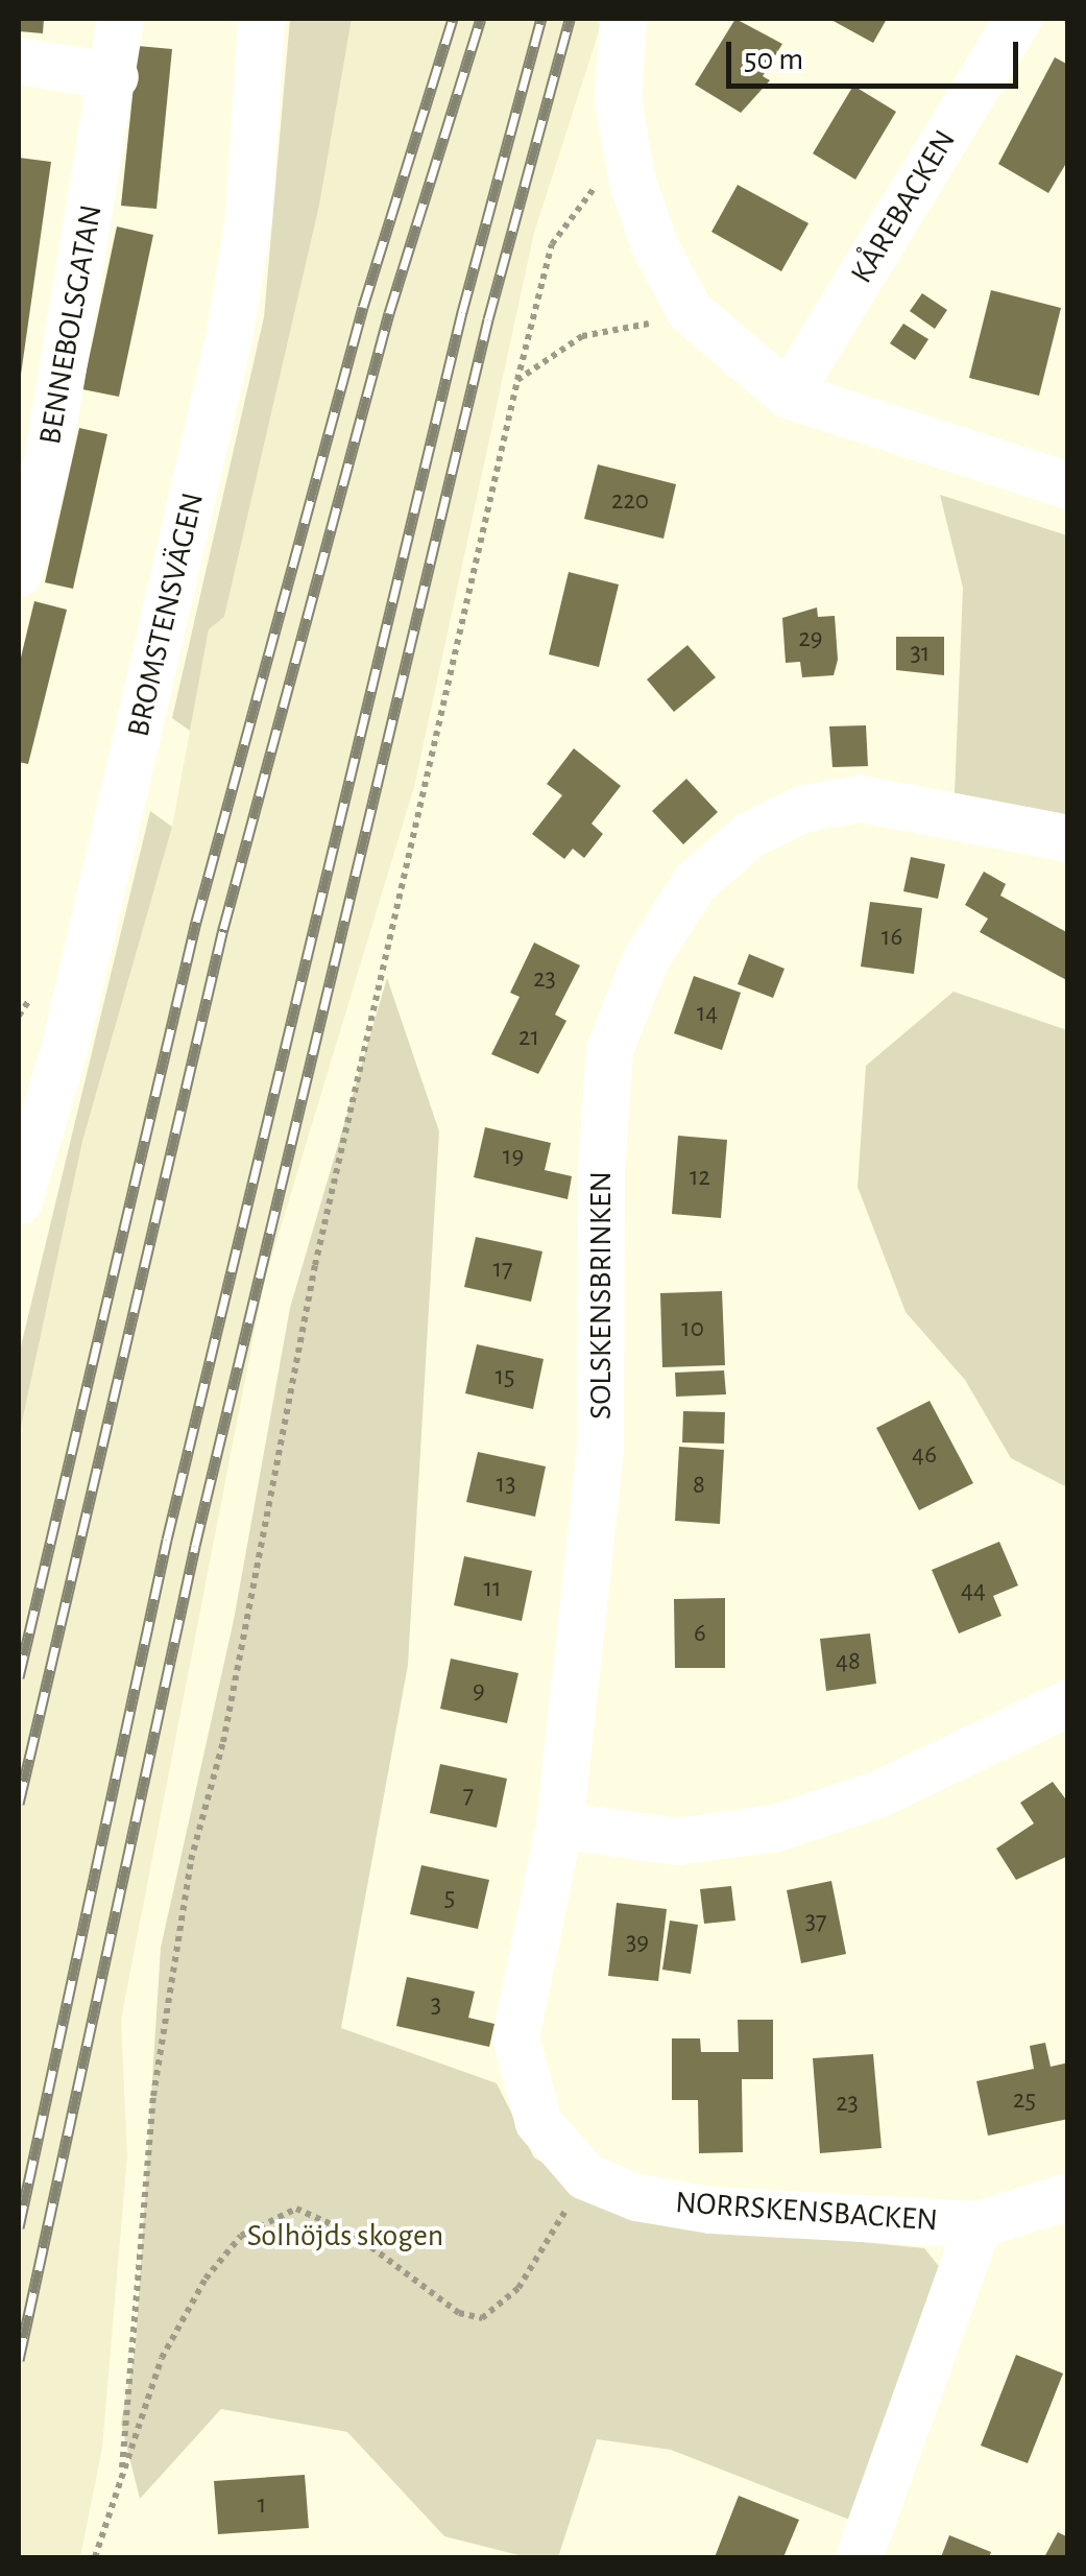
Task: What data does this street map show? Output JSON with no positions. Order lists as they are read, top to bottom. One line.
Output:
{"streets":{"street":["KÅREBACKEN","BENNEBOLSGATAN","BROMSTENSVÄGEN","SOLSKENSBRINKEN","NORRSKENSBACKEN"]},"crossings":[["SOLSKENSBRINKEN","NORRSKENSBACKEN"]],"parks":["Solhöjds skogen"],"house_numbers":["220","29","31","16","23","14","21","19","12","17","10","15","46","13","8","11","44","6","48","9","7","5","37","39","3","25","23","1"],"scale_bar":"50 m"}
